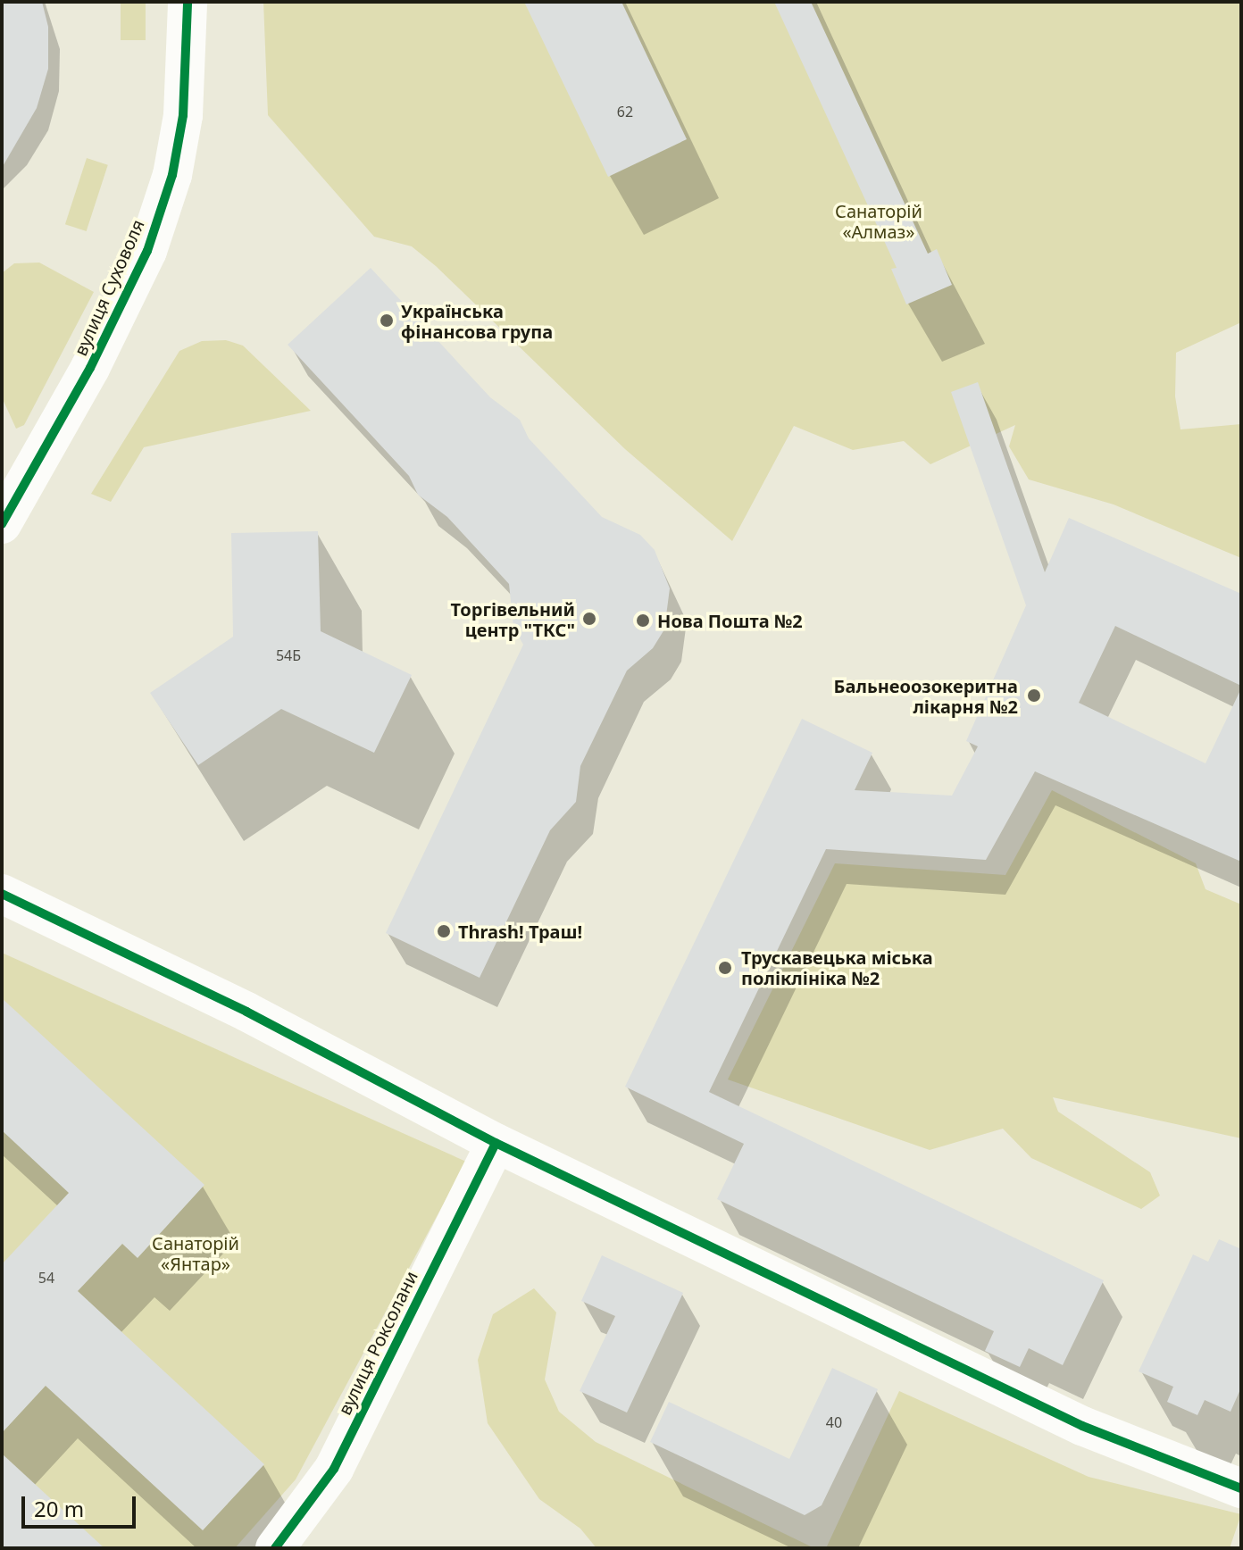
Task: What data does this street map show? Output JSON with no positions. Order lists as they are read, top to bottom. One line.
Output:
{"streets":{"street":["вулиця Суховоля","вулиця Роксолани"]},"parks":["Санаторій «Алмаз»","Санаторій «Янтар»"],"places":["Українська фінансова група","Торгівельний центр \"ТКС\"","Нова Пошта №2","Бальнеоозокеритна лікарня №2","Thrash! Траш!","Трускавецька міська поліклініка №2"],"house_numbers":["62","54Б","54","40"],"scale_bar":"20 m"}
